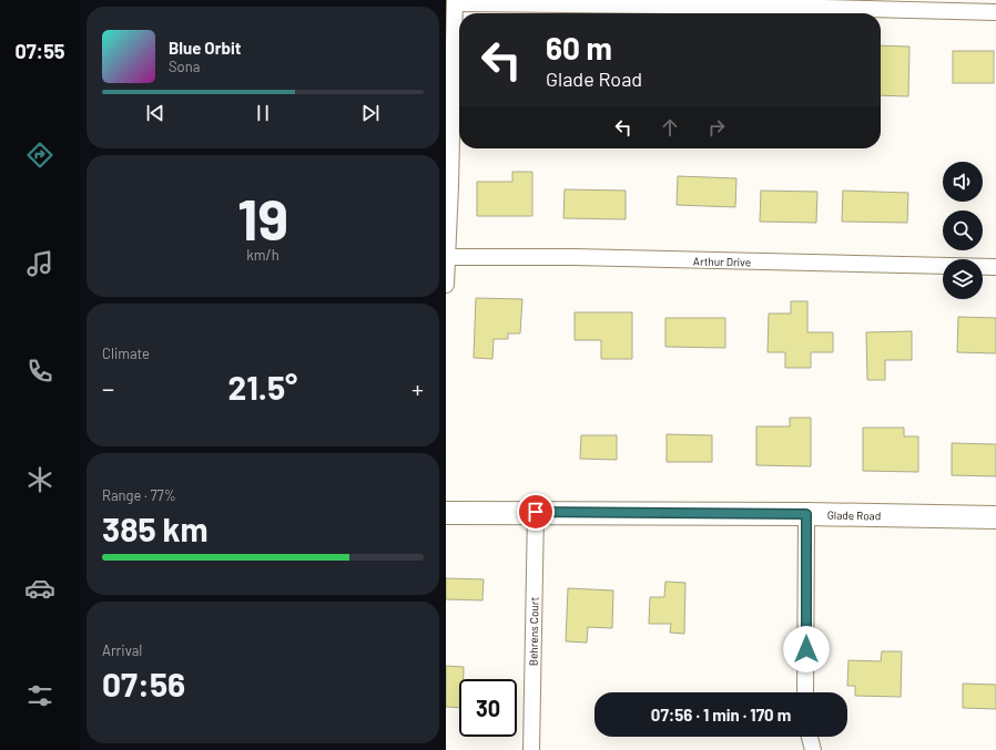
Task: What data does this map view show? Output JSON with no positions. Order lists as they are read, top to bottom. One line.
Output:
{"streets":{"main road":["Glade Road"],"street":["Arthur Drive","Behrens Court"]},"crossings":[["Glade Road","Behrens Court"]],"page":{"tabs":"07:55","turn":["60 m","Glade Road"],"song":["Blue Orbit","Sona"],"tile":[["19","km/h"],"Climate",["Range · 77%","385 km"],["Arrival","07:56"]],"heat":["−","21.5°","+"],"limit":"30","trip":"07:56 · 1 min · 170 m"}}
